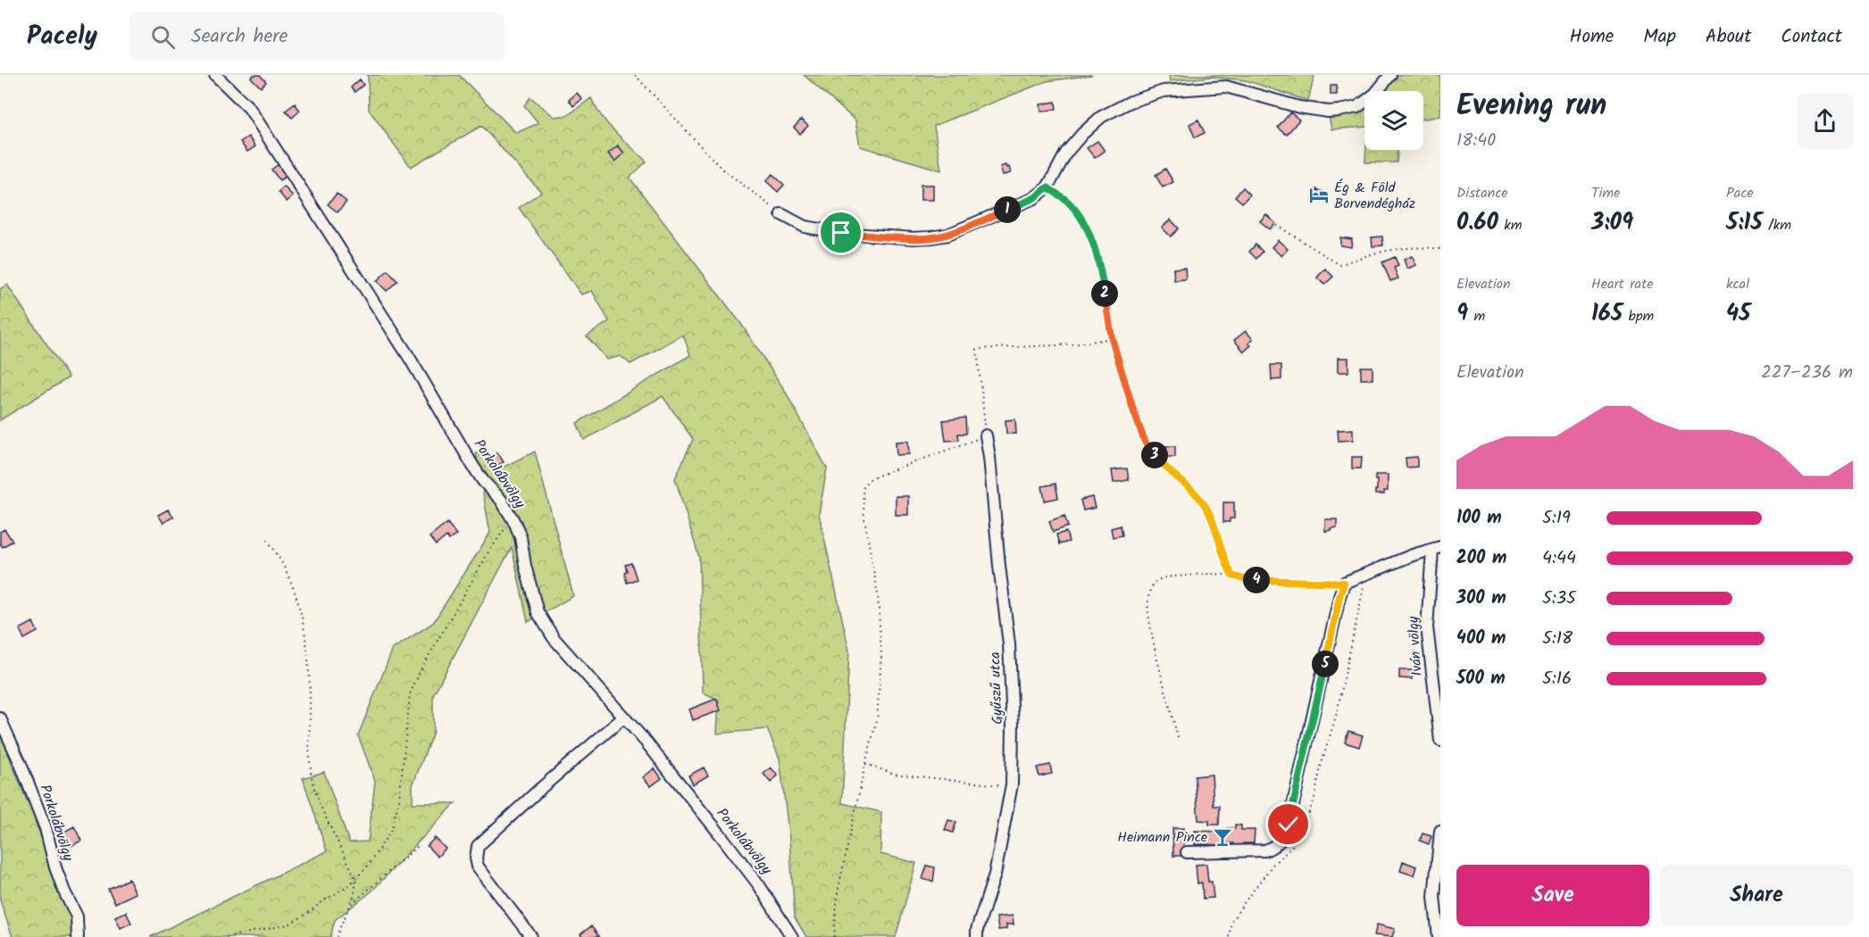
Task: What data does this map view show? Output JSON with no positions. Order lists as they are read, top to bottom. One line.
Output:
{"streets":{"street":["Porkolábvölgy","Iván völgy","Gyűszű utca"]},"places":{"hotel":["Ég & Föld Borvendégház"],"bar":["Heimann Pince"]},"page":{"header":"Pacely","search":"Search here","nav":["Home","Map","About","Contact"],"heading":["Evening run","18:40"],"stats":[["Distance","0.60 km"],["Time","3:09"],["Pace","5:15 /km"],["Elevation","9 m"],["Heart rate","165 bpm"],["kcal","45"]],"pins":["1","2","3","4","5"],"chart":["Elevation","227–236 m"],"list":[{"name":"100 m","note":"5:19"},{"name":"200 m","note":"4:44"},{"name":"300 m","note":"5:35"},{"name":"400 m","note":"5:18"},{"name":"500 m","note":"5:16"}],"buttons":["Save","Share"]}}
